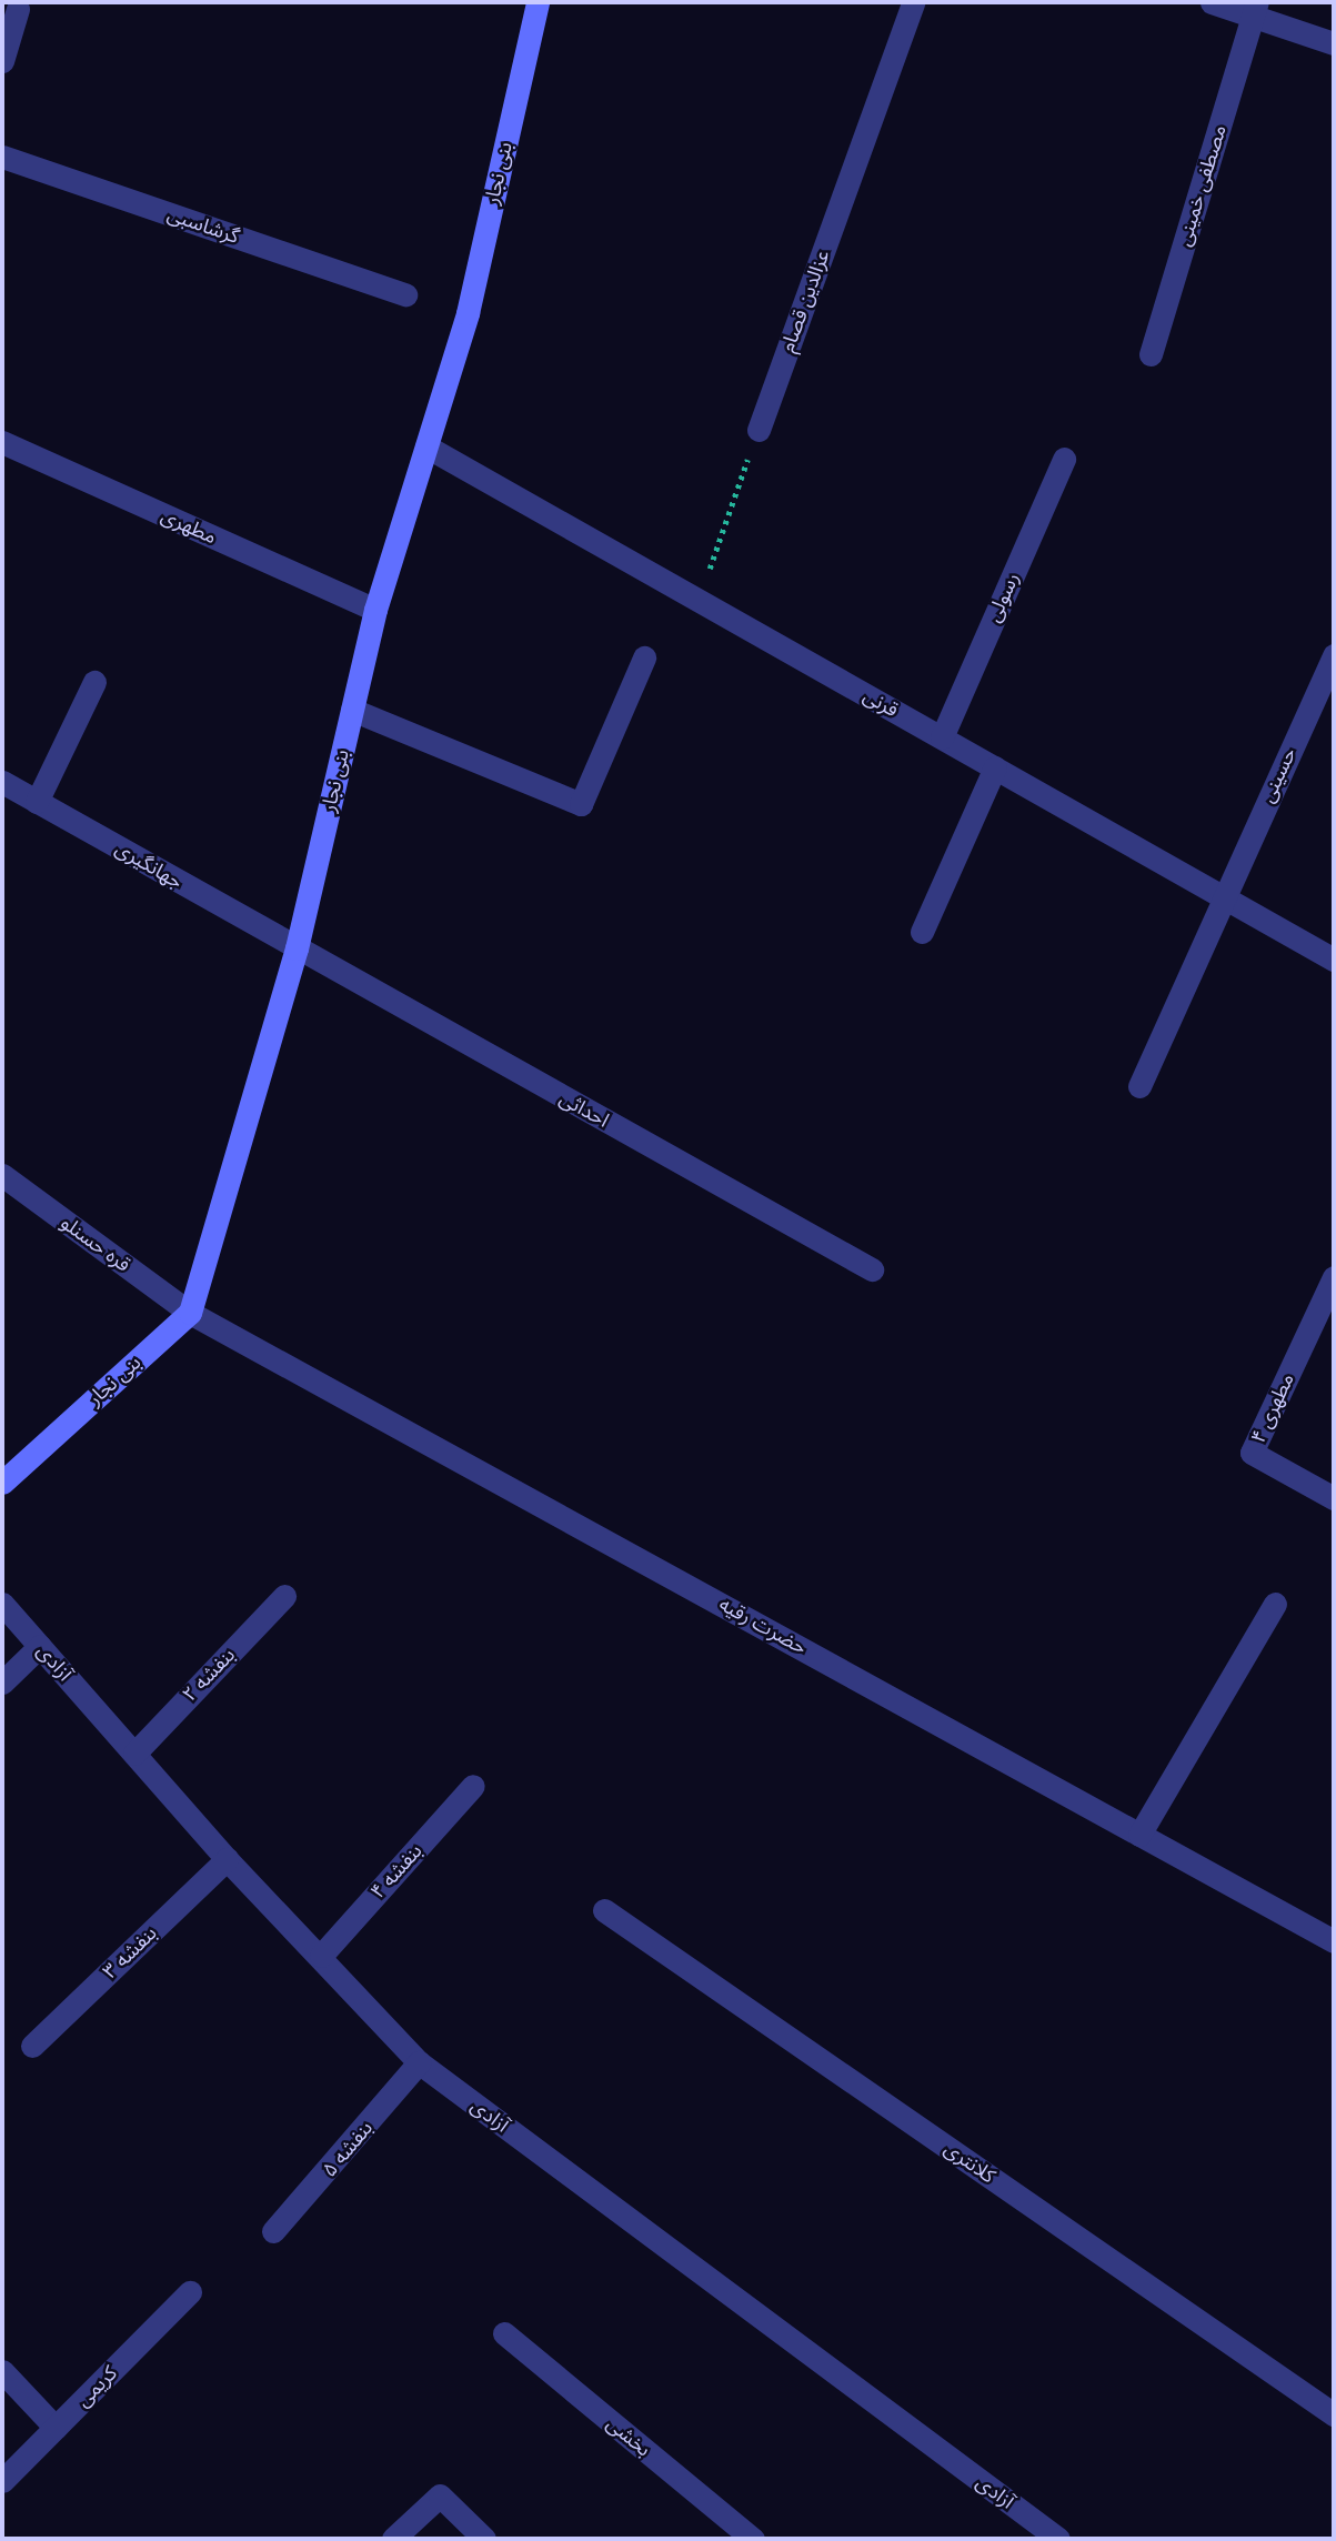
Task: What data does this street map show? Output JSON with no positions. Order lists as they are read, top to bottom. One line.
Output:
{"streets":{"main road":["بنی نجار"],"street":["مصطفی خمینی","گرشاسبی","عزالدین قصام","مطهری","رسولی","قرنی","حسینی","جهانگیری","احداثی","قره حسنلو","مطهری ۴","حضرت رقیه","آزادی","بنفشه ۲","بنفشه ۴","بنفشه ۳","بنفشه ۵","کلانتری","کریمی","بخشی"]},"crossings":[["بنی نجار","مطهری"],["بنی نجار","قرنی"],["بنی نجار","جهانگیری"],["بنی نجار","احداثی"],["بنی نجار","قره حسنلو"],["بنی نجار","حضرت رقیه"],["رسولی","قرنی"],["قرنی","حسینی"],["جهانگیری","احداثی"],["قره حسنلو","حضرت رقیه"],["آزادی","بنفشه ۲"],["آزادی","بنفشه ۴"],["آزادی","بنفشه ۳"],["آزادی","بنفشه ۵"]]}
